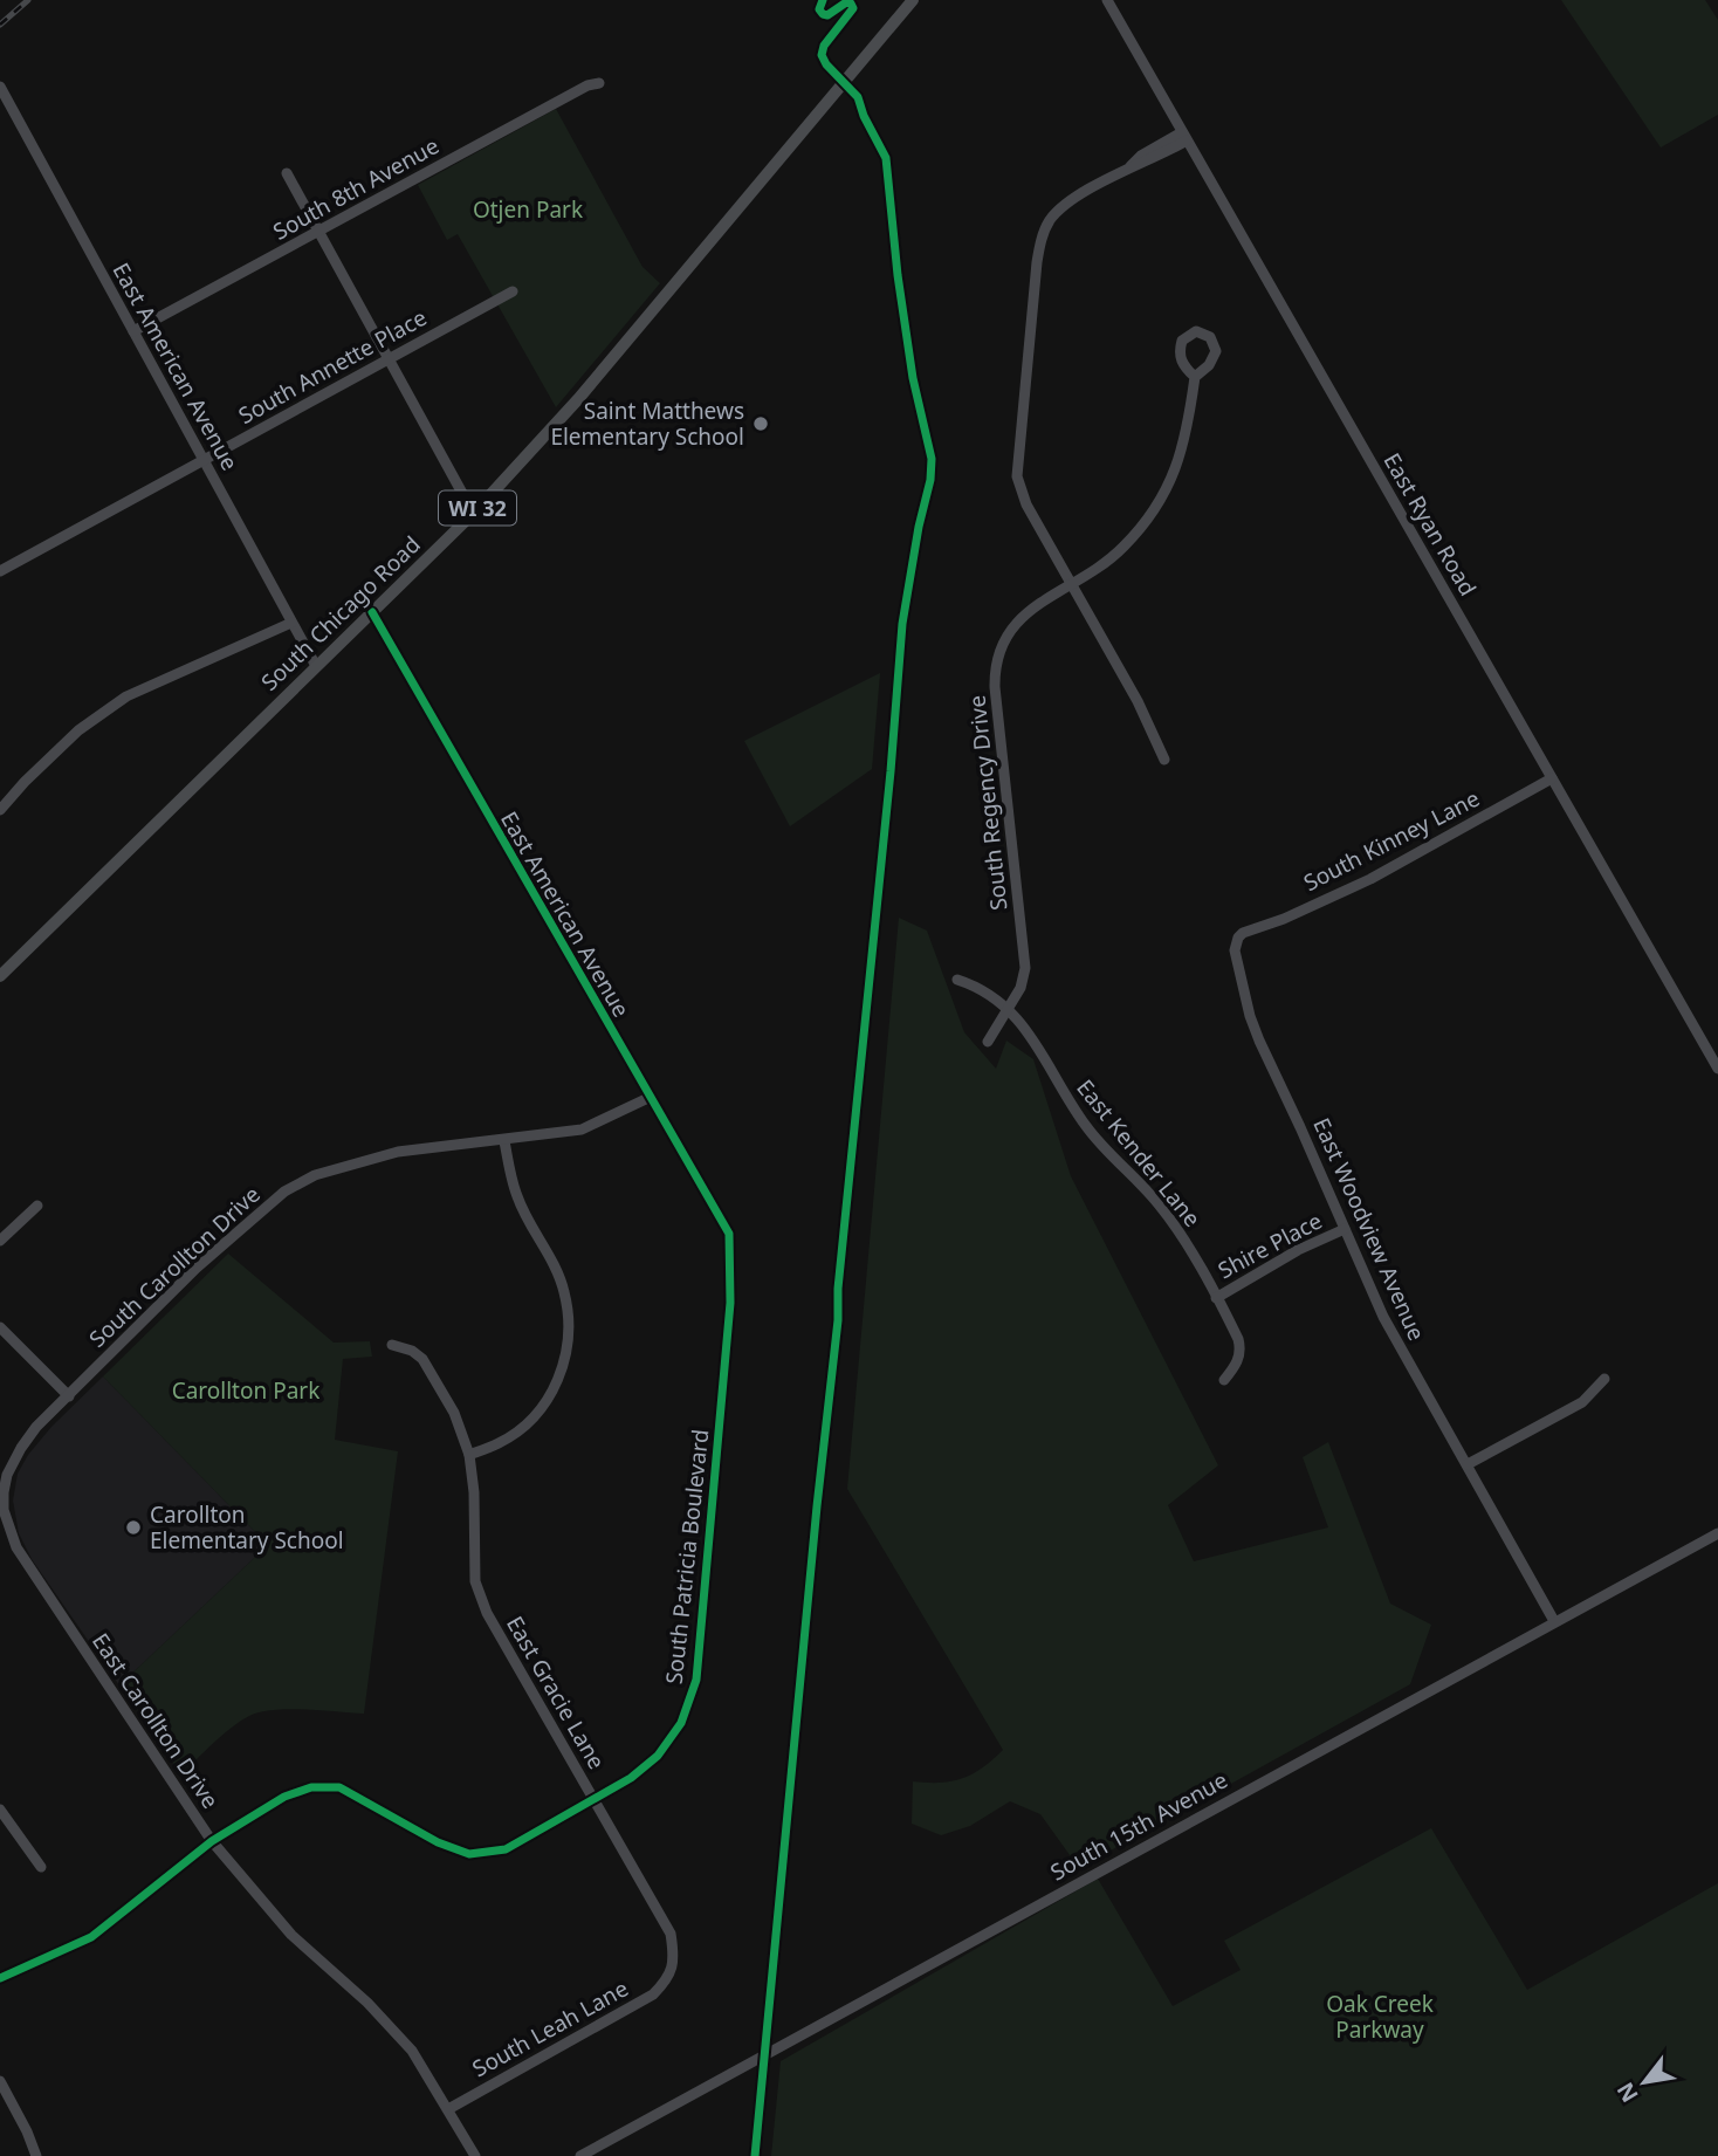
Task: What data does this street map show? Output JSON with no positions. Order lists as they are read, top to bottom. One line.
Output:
{"streets":{"main road":["WI 32","South Chicago Road"],"street":["South 8th Avenue","East American Avenue","South Annette Place","East Ryan Road","South Regency Drive","South Kinney Lane","East Kender Lane","East Woodview Avenue","Shire Place","South Carollton Drive","South Patricia Boulevard","East Gracie Lane","East Carollton Drive","South 15th Avenue","South Leah Lane"]},"crossings":[["South 8th Avenue","East American Avenue"],["East American Avenue","South Annette Place"],["East American Avenue","South Chicago Road"],["East American Avenue","South Carollton Drive"],["East American Avenue","South Patricia Boulevard"],["East Ryan Road","South Kinney Lane"],["South Regency Drive","East Kender Lane"],["South Kinney Lane","East Woodview Avenue"],["East Kender Lane","Shire Place"],["East Woodview Avenue","Shire Place"],["East Woodview Avenue","South 15th Avenue"],["South Carollton Drive","East Carollton Drive"],["South Patricia Boulevard","East Gracie Lane"],["South Patricia Boulevard","East Carollton Drive"],["East Gracie Lane","South Leah Lane"],["East Carollton Drive","South Leah Lane"]],"parks":["Otjen Park","Carollton Park","Oak Creek Parkway"],"places":["Saint Matthews Elementary School","Carollton Elementary School"],"north":"bottom left"}
